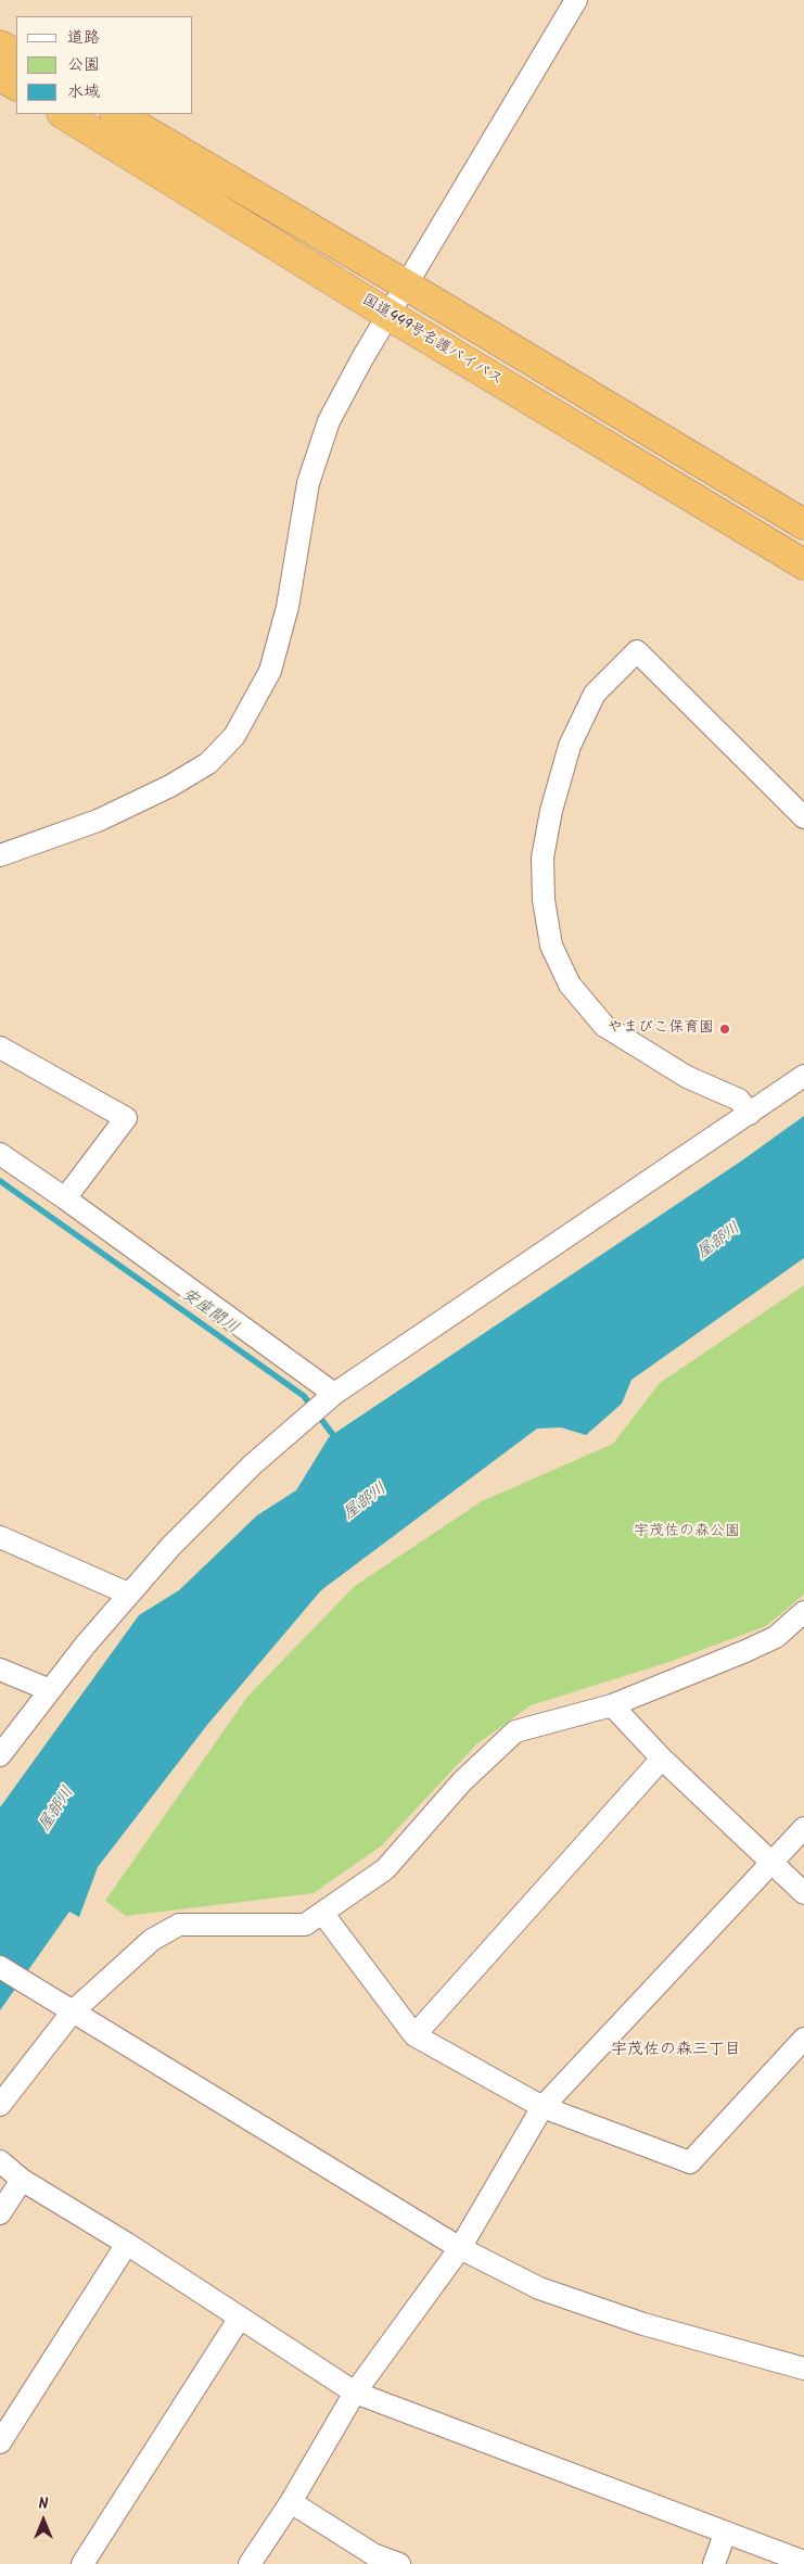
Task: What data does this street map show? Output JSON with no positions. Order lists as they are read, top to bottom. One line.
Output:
{"streets":{"highway":["国道449号名護バイパス"]},"districts":["宇茂佐の森三丁目"],"water":["屋部川","安座間川"],"parks":["宇茂佐の森公園"],"places":["やまびこ保育園"],"legend":["道路","公園","水域"],"north":"top"}
